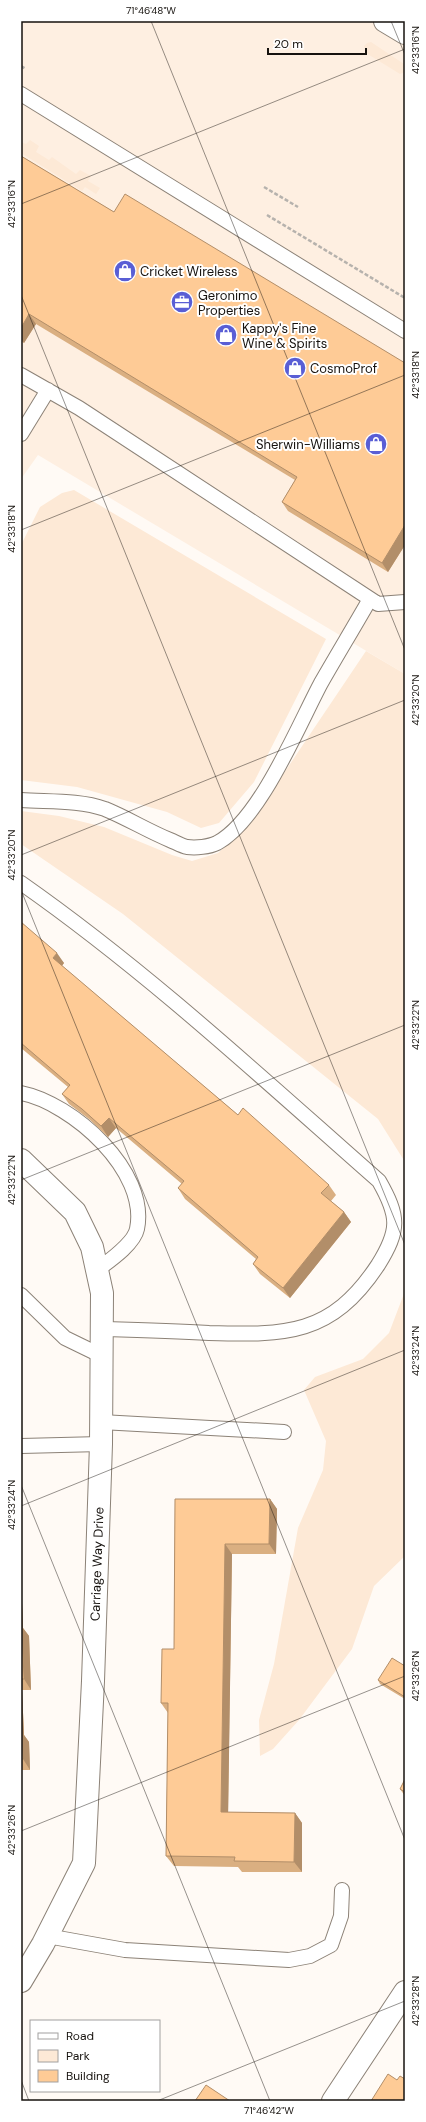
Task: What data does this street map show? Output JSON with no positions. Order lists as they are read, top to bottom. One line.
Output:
{"streets":{"street":["Carriage Way Drive"]},"places":{"shop":["Cricket Wireless","Kappy's Fine Wine & Spirits","CosmoProf","Sherwin-Williams"],"office":["Geronimo Properties"]},"legend":["Road","Park","Building"],"scale_bar":"20 m","coordinates":["71°46'48\"W","42°33'16\"N","42°33'18\"N","42°33'20\"N","42°33'22\"N","42°33'24\"N","42°33'26\"N","42°33'28\"N","71°46'42\"W"]}
